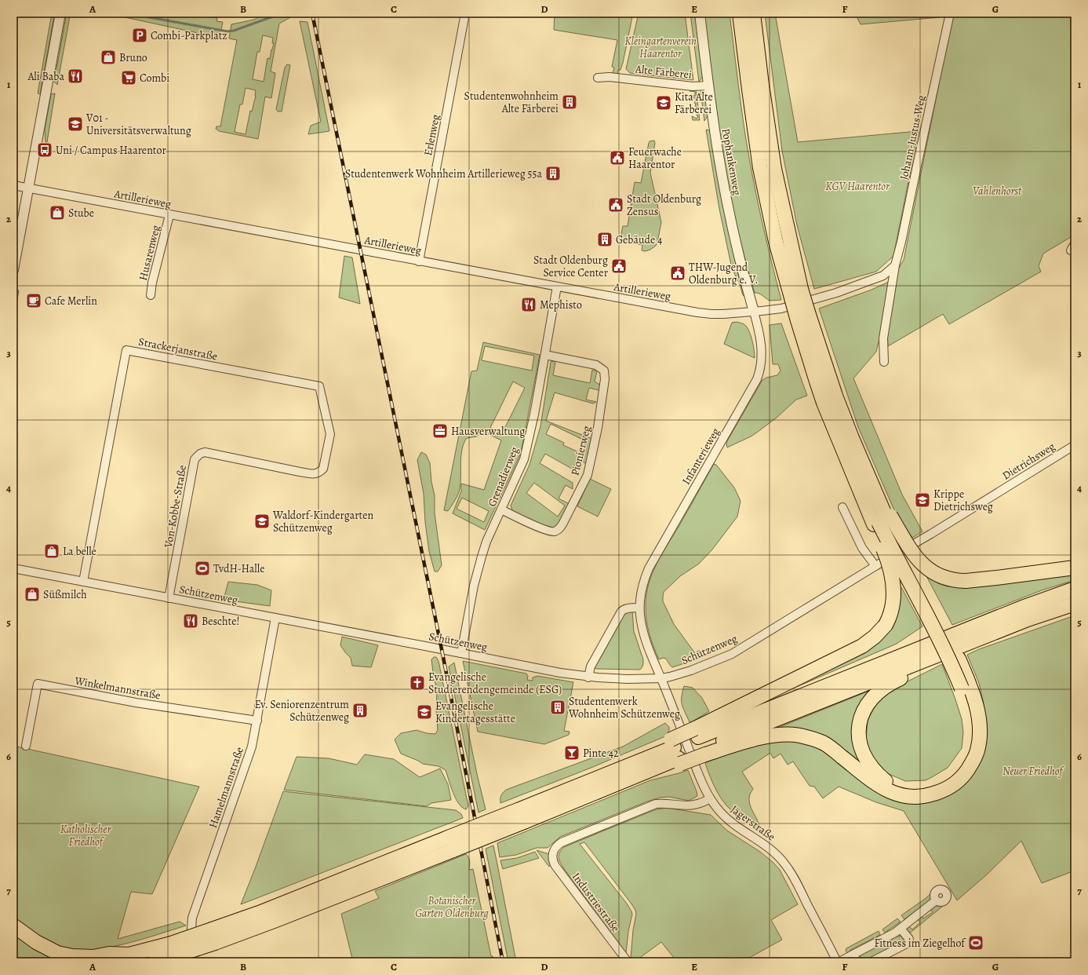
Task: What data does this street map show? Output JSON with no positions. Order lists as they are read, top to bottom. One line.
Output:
{"streets":{"street":["Alte Färberei","Erlenweg","Johann-Justus-Weg","Pophankenweg","Artillerieweg","Husarenweg","Strackerjanstraße","Pionierweg","Infanterieweg","Dietrichsweg","Grenadierweg","Von-Kobbe-Straße","Schützenweg","Winkelmannstraße","Hamelmannstraße","Jägerstraße","Industriestraße"]},"crossings":[["Alte Färberei","Pophankenweg"],["Erlenweg","Artillerieweg"],["Pophankenweg","Artillerieweg"],["Pophankenweg","Infanterieweg"],["Artillerieweg","Husarenweg"],["Artillerieweg","Infanterieweg"],["Artillerieweg","Grenadierweg"],["Strackerjanstraße","Von-Kobbe-Straße"],["Strackerjanstraße","Schützenweg"],["Pionierweg","Grenadierweg"],["Infanterieweg","Schützenweg"],["Infanterieweg","Jägerstraße"],["Dietrichsweg","Schützenweg"],["Grenadierweg","Schützenweg"],["Von-Kobbe-Straße","Schützenweg"],["Schützenweg","Hamelmannstraße"],["Schützenweg","Jägerstraße"],["Winkelmannstraße","Hamelmannstraße"],["Jägerstraße","Industriestraße"]],"parks":["Kleingartenverein Haarentor","KGV Haarentor","Vahlenhorst","Neuer Friedhof","Katholischer Friedhof","Botanischer Garten Oldenburg"],"places":{"parking":["Combi-Parkplatz"],"shop":["Bruno","Stube","La belle","Süßmilch"],"restaurant":["Ali Baba","Mephisto","Beschte!"],"supermarket":["Combi"],"building":["Studentenwohnheim Alte Färberei","Studentenwerk Wohnheim Artillerieweg 55a","Gebäude 4","Studentenwerk Wohnheim Schützenweg","Ev. Seniorenzentrum Schützenweg"],"school or university":["Kita Alte Färberei","V01 - Universitätsverwaltung","Krippe Dietrichsweg","Waldorf-Kindergarten Schützenweg","Evangelische Kindertagesstätte"],"bus stop":["Uni / Campus Haarentor"],"public building":["Feuerwache Haarentor","Stadt Oldenburg Zensus","Stadt Oldenburg Service Center","THW-Jugend Oldenburg e. V."],"cafe":["Cafe Merlin"],"office":["Hausverwaltung"],"sports":["TvdH-Halle","Fitness im Ziegelhof"],"church":["Evangelische Studierendengemeinde (ESG)"],"bar":["Pinte 42"]},"grid":{"columns":["A","B","C","D","E","F","G"],"rows":["1","2","3","4","5","6","7"]}}
